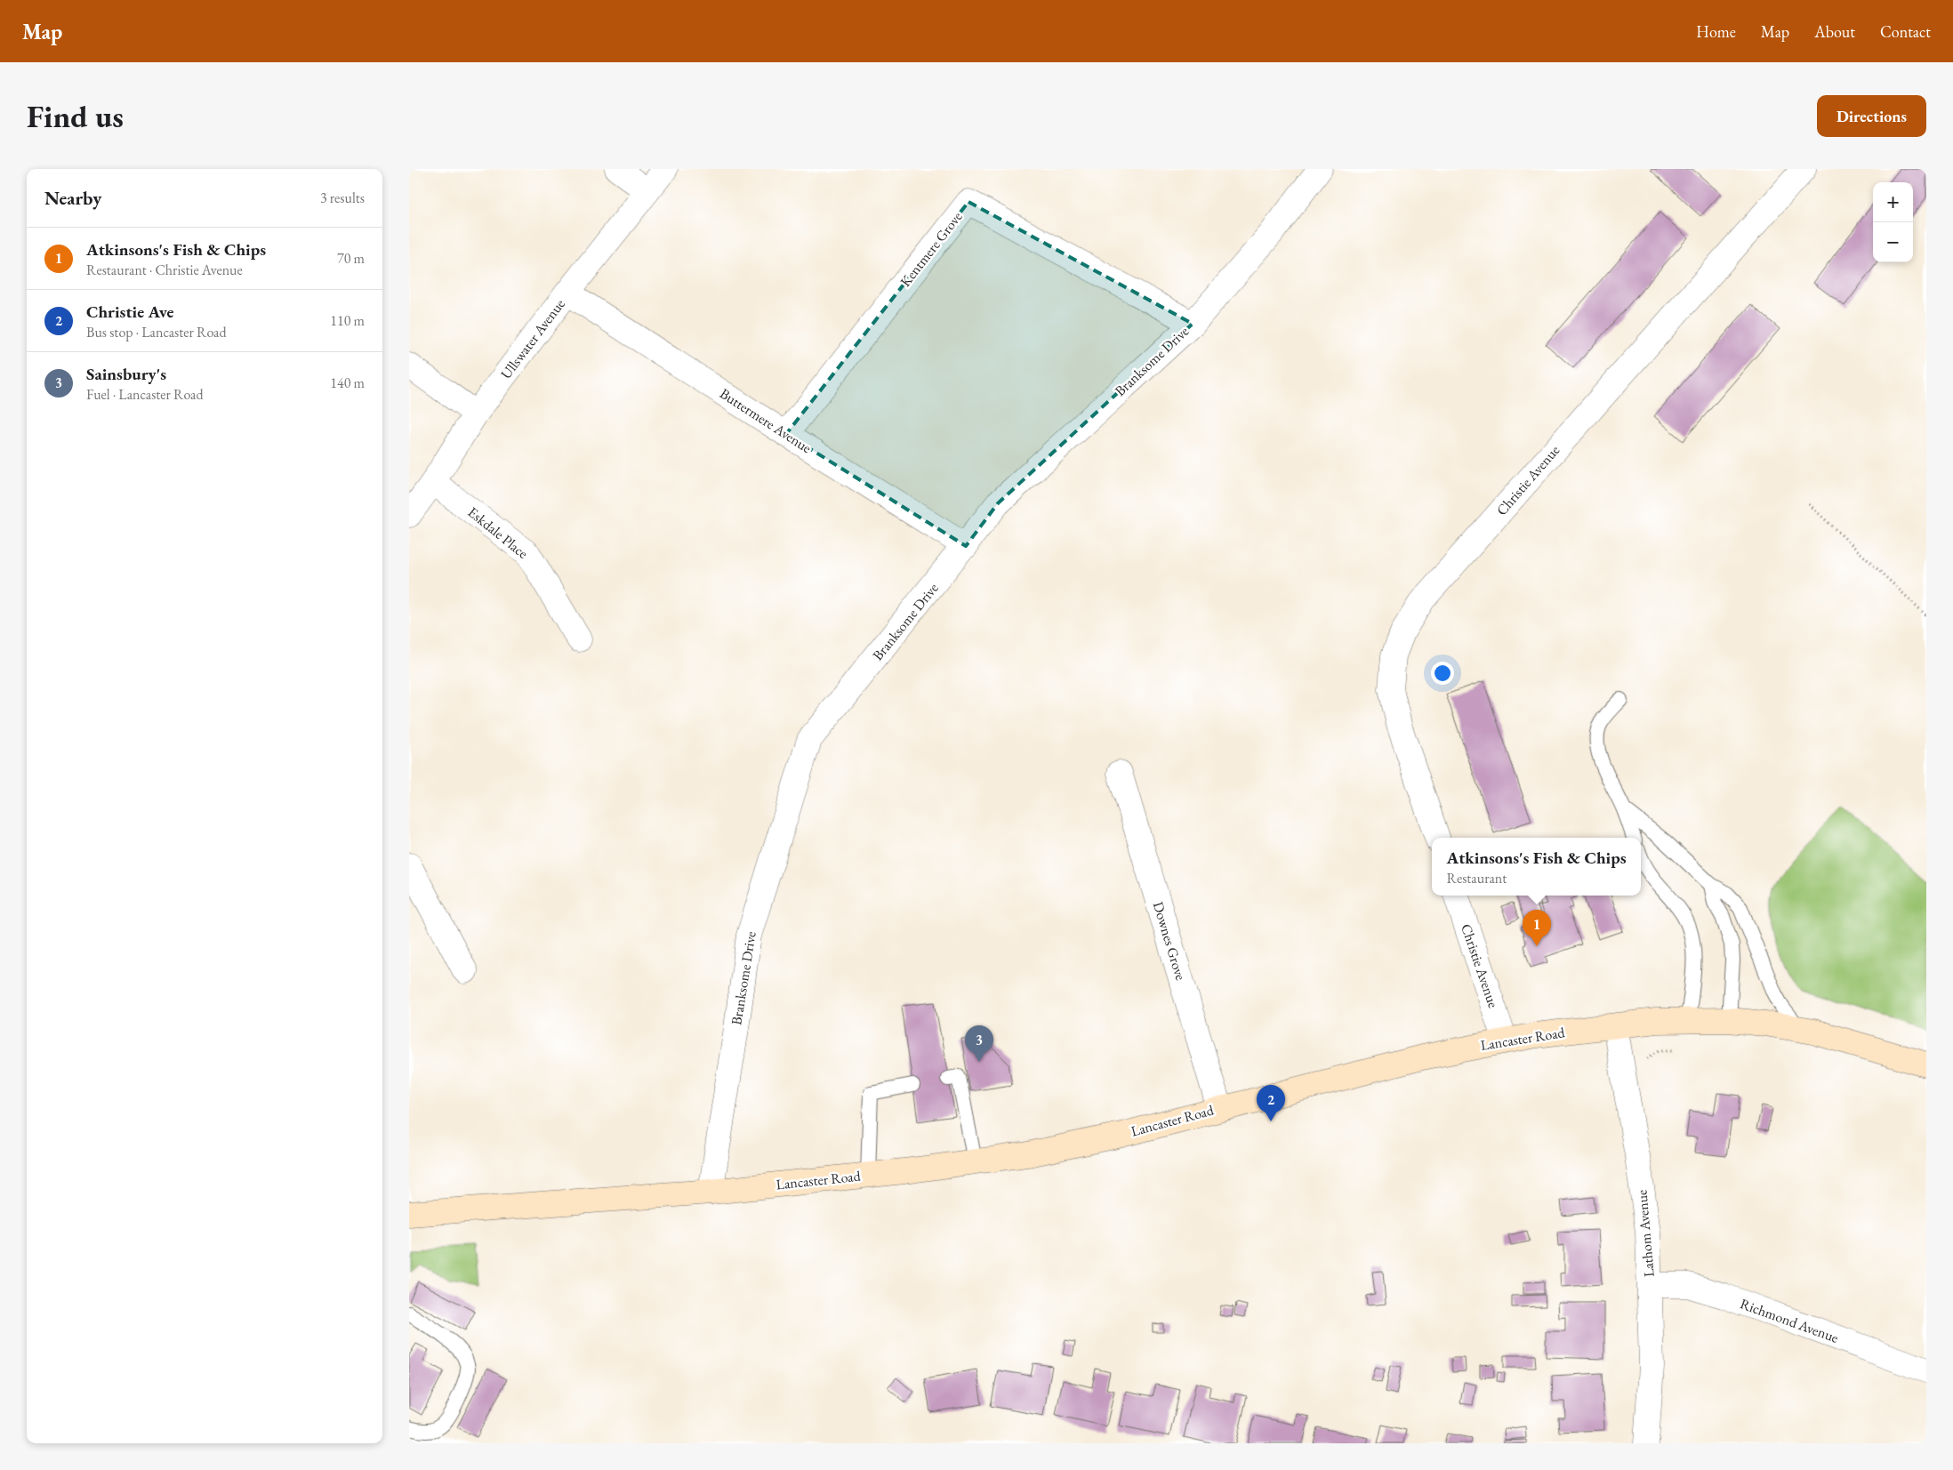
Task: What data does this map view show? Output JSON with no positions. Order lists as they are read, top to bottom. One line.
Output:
{"streets":{"main road":["Lancaster Road"],"street":["Kentmere Grove","Ullswater Avenue","Branksome Drive","Buttermere Avenue","Christie Avenue","Eskdale Place","Downes Grove","Lathom Avenue","Richmond Avenue"]},"crossings":[["Kentmere Grove","Branksome Drive"],["Kentmere Grove","Buttermere Avenue"],["Ullswater Avenue","Buttermere Avenue"],["Ullswater Avenue","Eskdale Place"],["Branksome Drive","Buttermere Avenue"],["Branksome Drive","Lancaster Road"],["Christie Avenue","Lancaster Road"],["Downes Grove","Lancaster Road"],["Lancaster Road","Lathom Avenue"],["Lathom Avenue","Richmond Avenue"]],"page":{"header":"Map","nav":["Home","Map","About","Contact"],"buttons":"Directions","title":"Find us","heading":["Nearby","3 results"],"map_buttons":["+","−"],"list":[{"mark":"1","name":"Atkinsons's Fish & Chips","note":"Restaurant · Christie Avenue","value":"70 m"},{"mark":"2","name":"Christie Ave","note":"Bus stop · Lancaster Road","value":"110 m"},{"mark":"3","name":"Sainsbury's","note":"Fuel · Lancaster Road","value":"140 m"}],"popup":["Atkinsons's Fish & Chips","Restaurant"],"pins":["1","3","2"]}}
